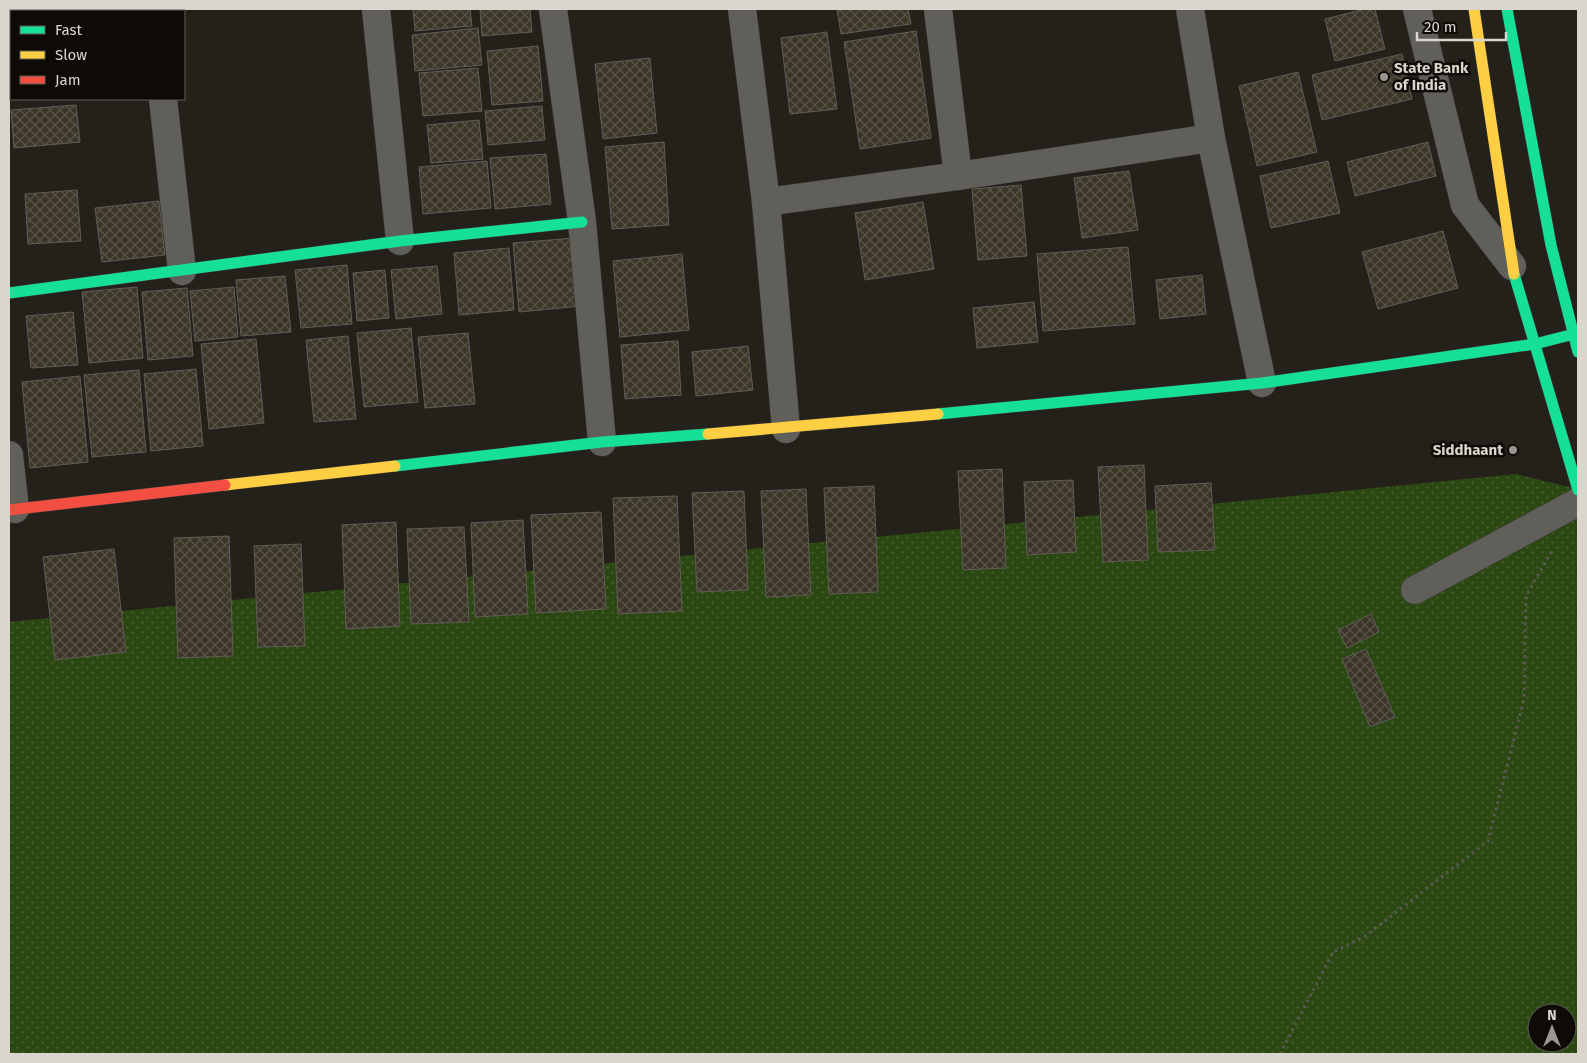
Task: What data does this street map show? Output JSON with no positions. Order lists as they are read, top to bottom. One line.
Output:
{"places":["State Bank of India","Siddhaant"],"legend":["Fast","Slow","Jam"],"scale_bar":"20 m","north":"top"}
